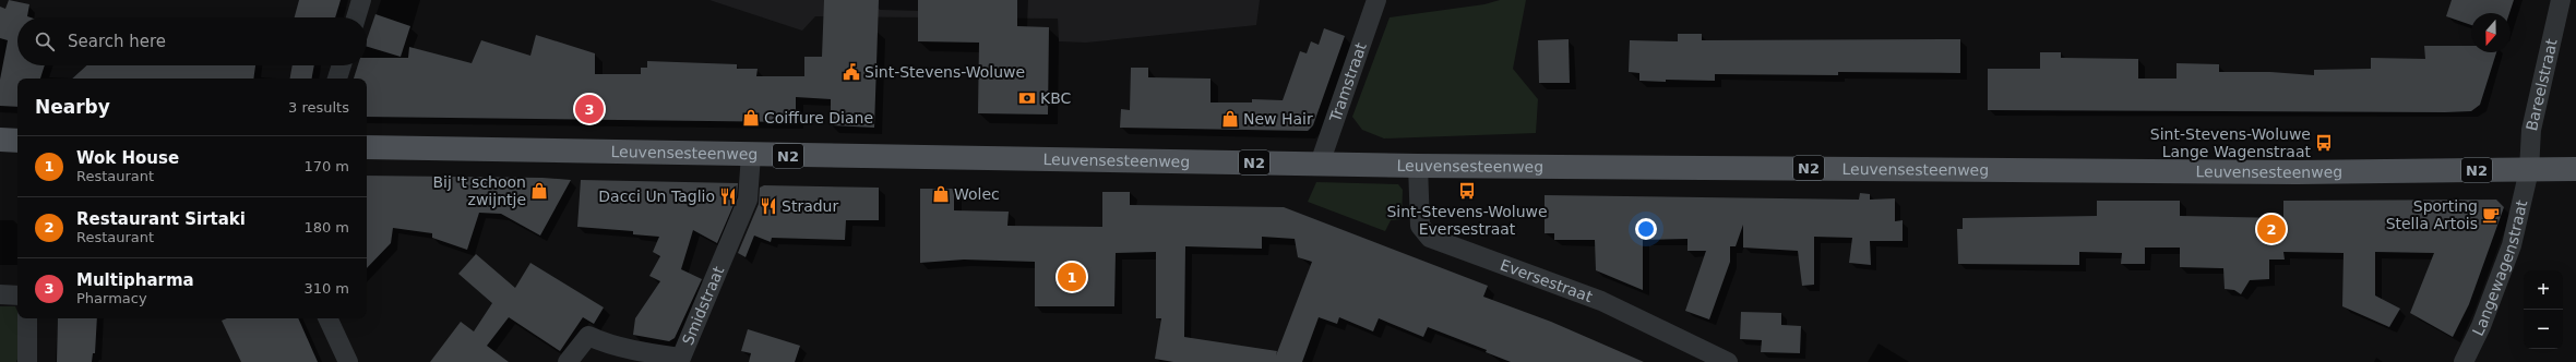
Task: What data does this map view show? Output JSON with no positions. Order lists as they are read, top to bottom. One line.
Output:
{"streets":{"main road":["Leuvensesteenweg","N2"],"street":["Tramstraat","Bareelstraat","Langewagenstraat","Eversestraat","Smidstraat"]},"crossings":[["Tramstraat","Leuvensesteenweg"],["Bareelstraat","Leuvensesteenweg"],["Bareelstraat","Langewagenstraat"],["Leuvensesteenweg","Langewagenstraat"],["Leuvensesteenweg","Eversestraat"],["Leuvensesteenweg","Smidstraat"]],"places":{"public building":["Sint-Stevens-Woluwe"],"bank":["KBC"],"shop":["Coiffure Diane","New Hair","Bij 't schoon zwijntje","Wolec"],"bus stop":["Sint-Stevens-Woluwe Lange Wagenstraat","Sint-Stevens-Woluwe Eversestraat"],"restaurant":["Dacci Un Taglio","Stradur"],"cafe":["Sporting Stella Artois"]},"north":"bottom","page":{"search":"Search here","heading":["Nearby","3 results"],"pins":["3","2","1"],"list":[{"mark":"1","name":"Wok House","note":"Restaurant","value":"170 m"},{"mark":"2","name":"Restaurant Sirtaki","note":"Restaurant","value":"180 m"},{"mark":"3","name":"Multipharma","note":"Pharmacy","value":"310 m"}],"map_buttons":["+","−"]}}
